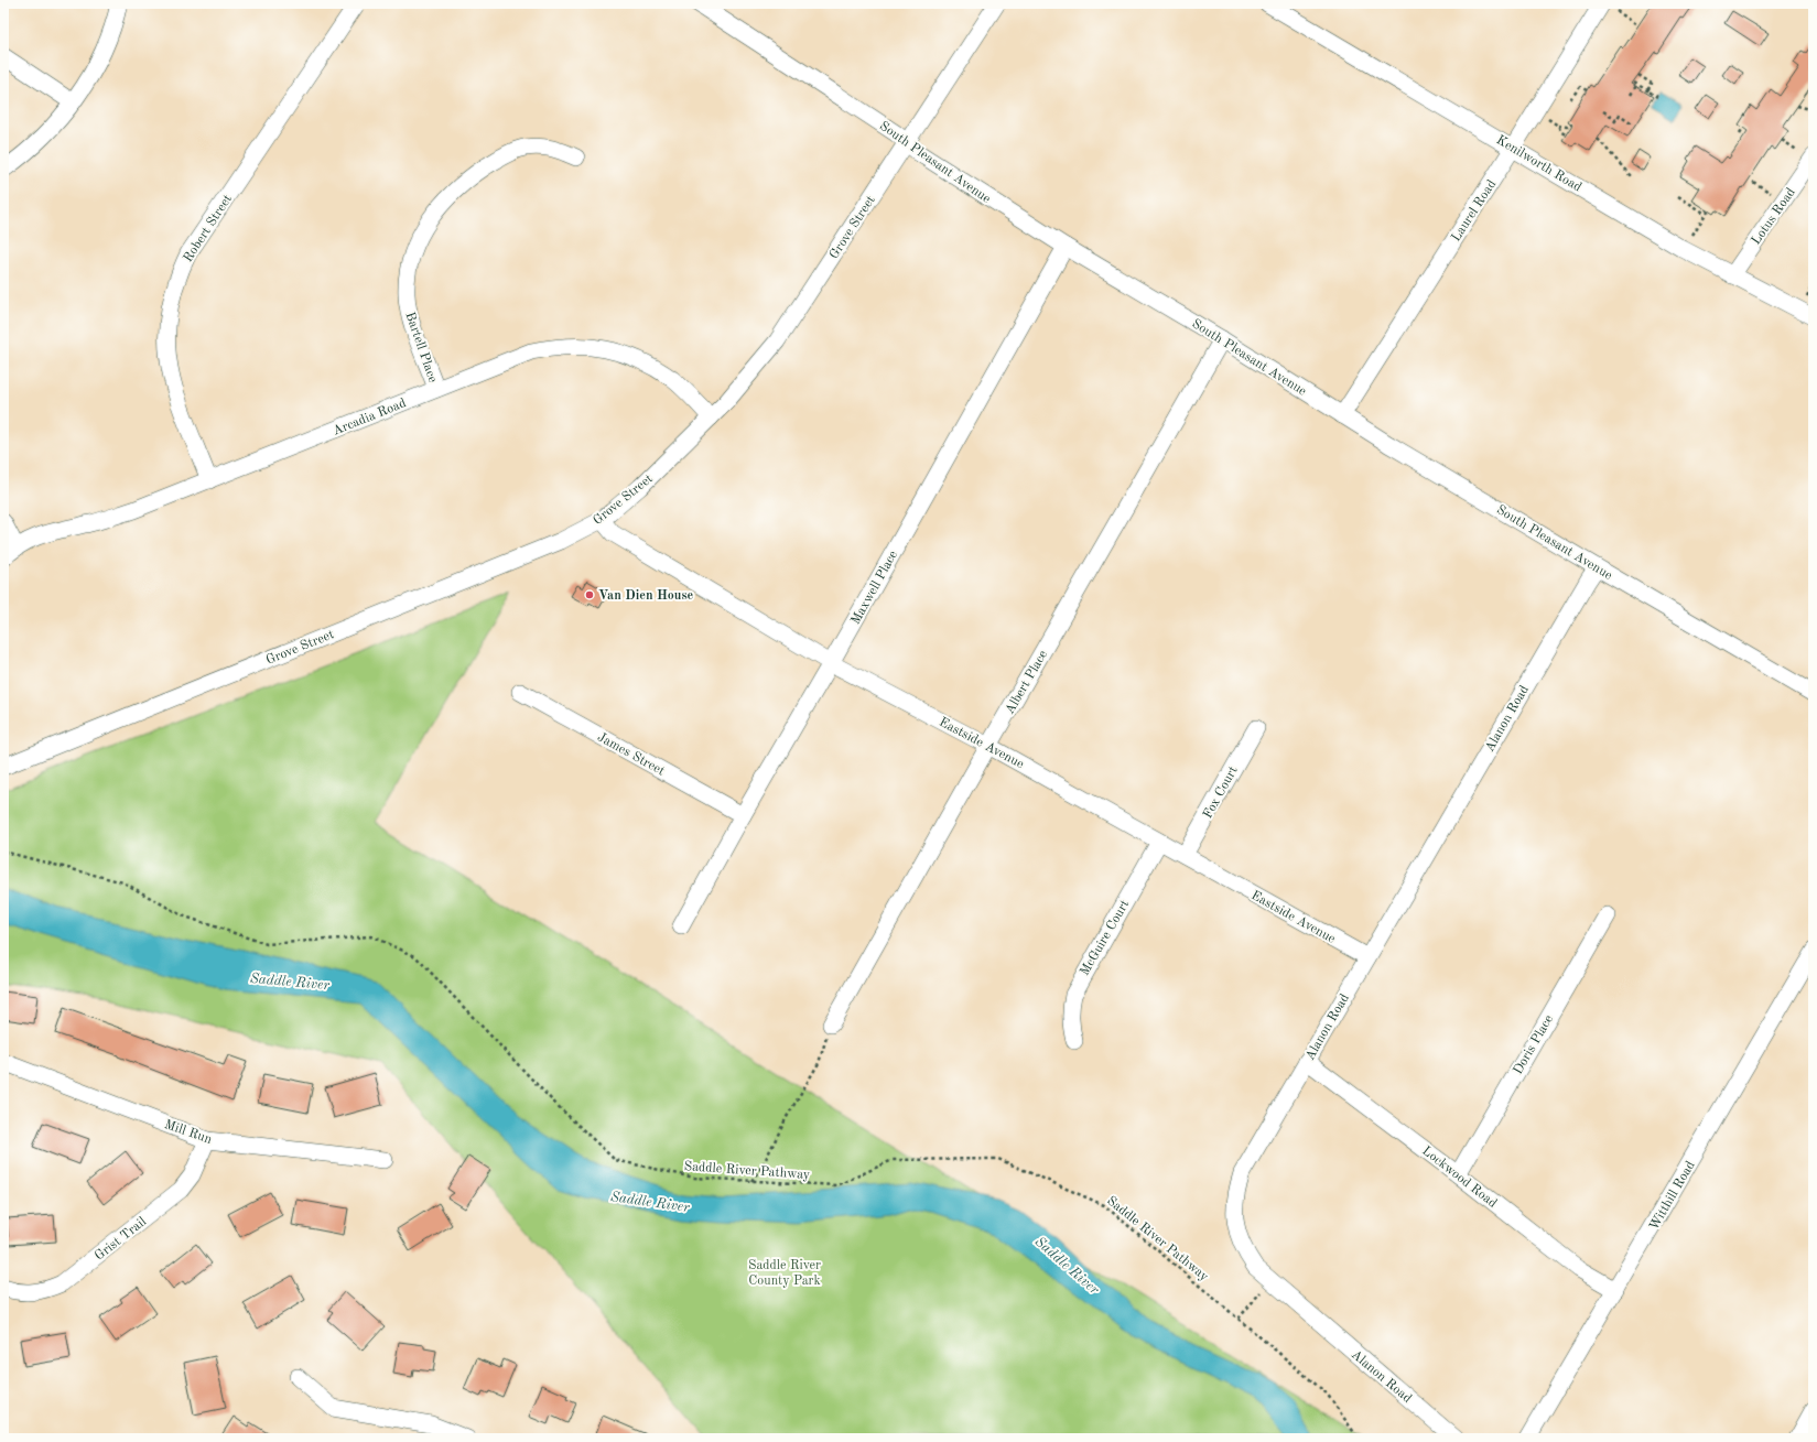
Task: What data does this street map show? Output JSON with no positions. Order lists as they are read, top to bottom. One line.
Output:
{"streets":{"street":["South Pleasant Avenue","Kenilworth Road","Laurel Road","Lotus Road","Grove Street","Robert Street","Bartell Place","Arcadia Road","Maxwell Place","Albert Place","Alanon Road","Eastside Avenue","James Street","Fox Court","McGuire Court","Doris Place","Mill Run","Lockwood Road","Witthill Road","Grist Trail"],"path":["Saddle River Pathway"]},"crossings":[["South Pleasant Avenue","Laurel Road"],["South Pleasant Avenue","Grove Street"],["South Pleasant Avenue","Maxwell Place"],["South Pleasant Avenue","Albert Place"],["South Pleasant Avenue","Alanon Road"],["Kenilworth Road","Laurel Road"],["Kenilworth Road","Lotus Road"],["Grove Street","Arcadia Road"],["Grove Street","Eastside Avenue"],["Robert Street","Arcadia Road"],["Bartell Place","Arcadia Road"],["Maxwell Place","Eastside Avenue"],["Maxwell Place","James Street"],["Albert Place","Eastside Avenue"],["Alanon Road","Eastside Avenue"],["Alanon Road","Lockwood Road"],["Eastside Avenue","Fox Court"],["Eastside Avenue","McGuire Court"],["Doris Place","Lockwood Road"],["Mill Run","Grist Trail"],["Lockwood Road","Witthill Road"]],"water":["Saddle River"],"parks":["Saddle River County Park"],"places":["Van Dien House"]}
